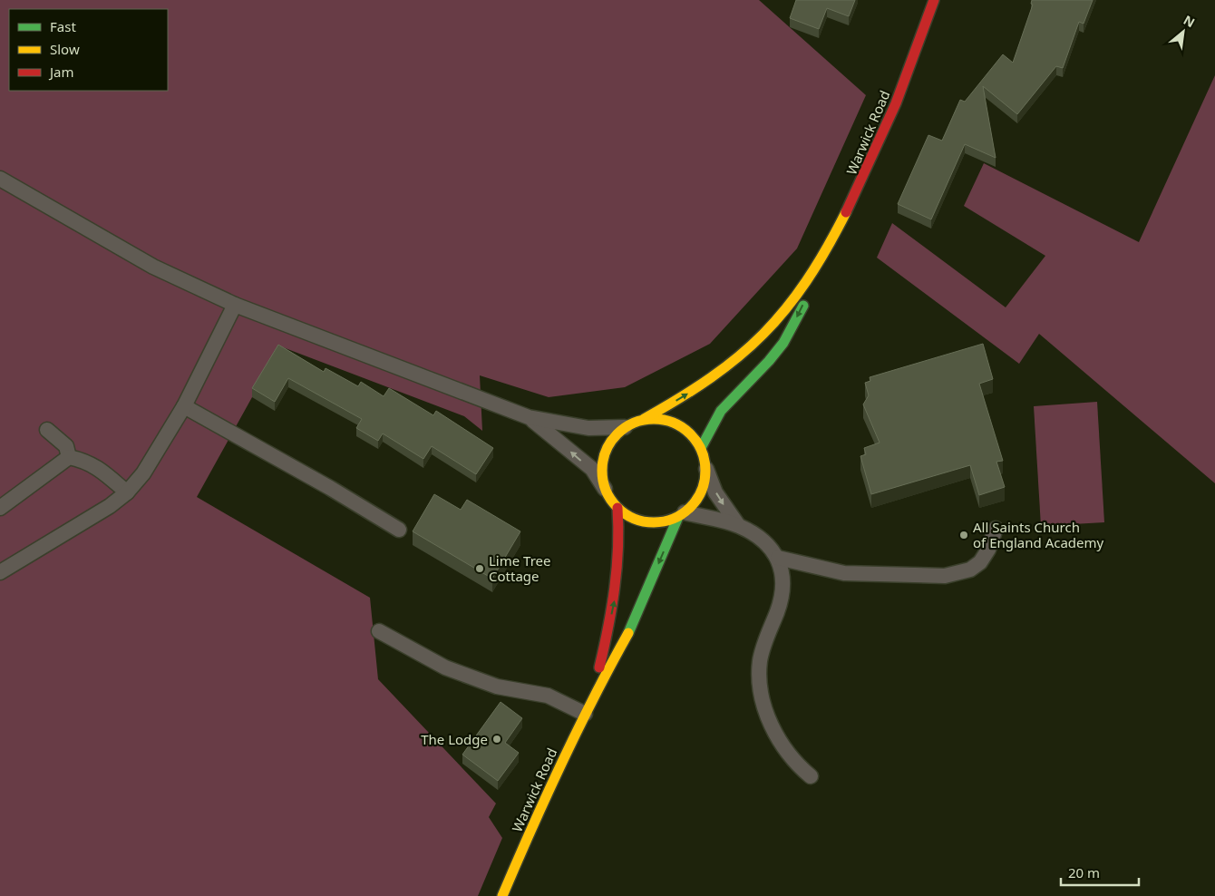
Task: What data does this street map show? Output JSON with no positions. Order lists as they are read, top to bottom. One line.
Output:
{"streets":{"street":["Warwick Road"]},"places":["All Saints Church of England Academy","Lime Tree Cottage","The Lodge"],"legend":["Fast","Slow","Jam"],"scale_bar":"20 m","north":"top right"}
